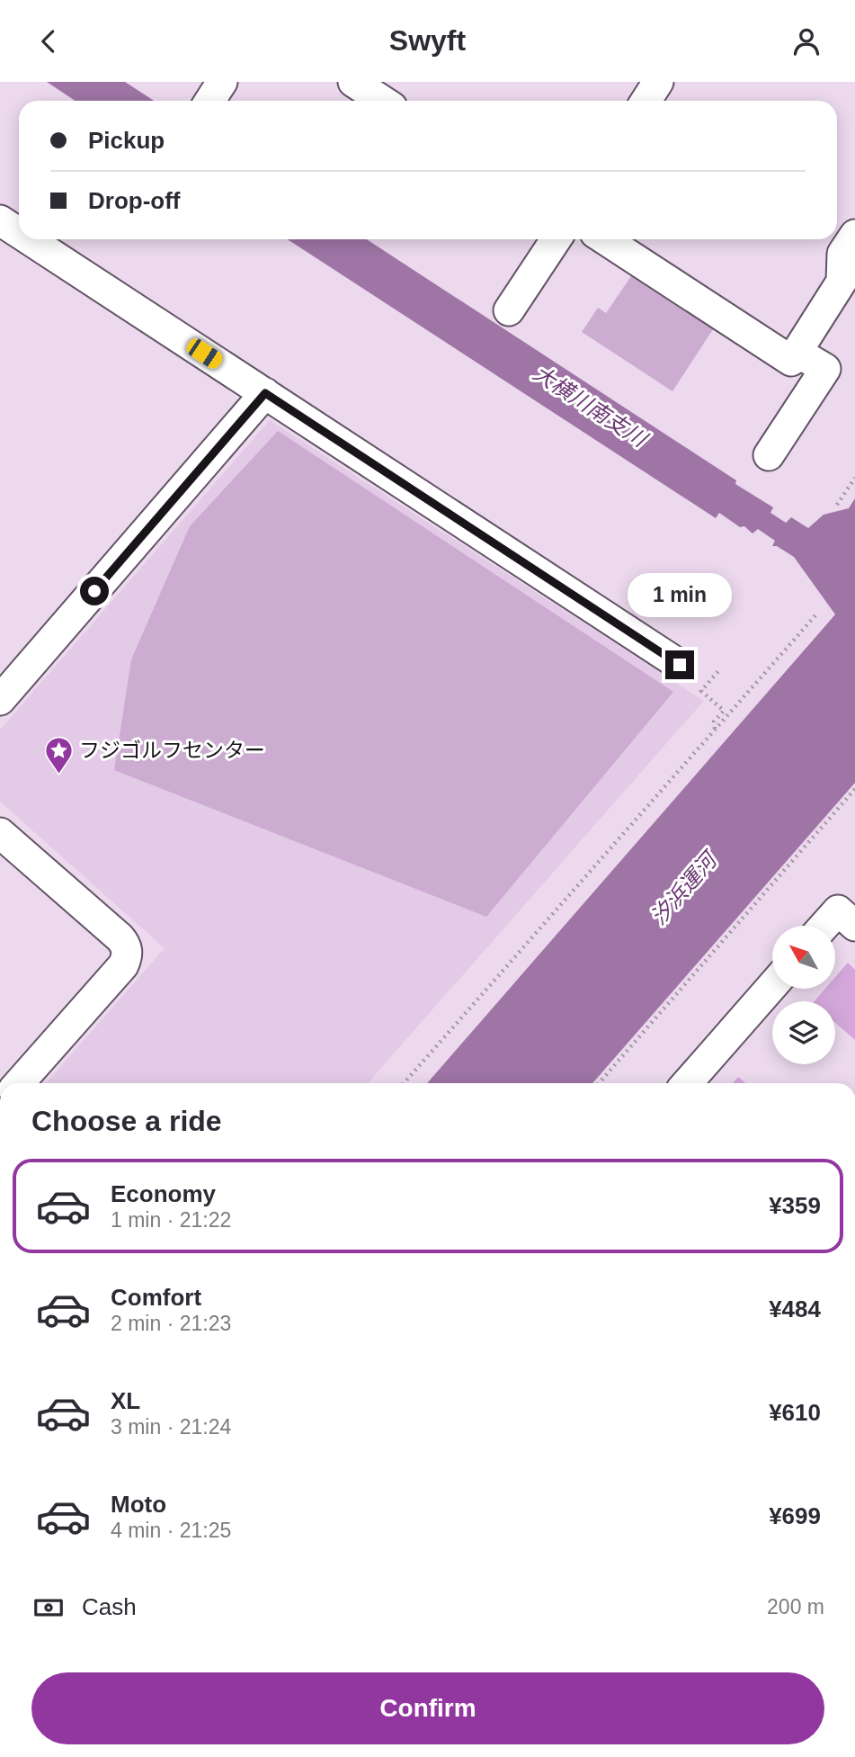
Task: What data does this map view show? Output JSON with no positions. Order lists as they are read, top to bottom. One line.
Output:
{"water":["大横川南支川","汐浜運河"],"places":{"place":["フジゴルフセンター"]},"north":"top left","page":{"header":"Swyft","banner":["Pickup","Drop-off"],"bubble":"1 min","heading":"Choose a ride","list":[{"name":"Economy","note":"1 min · 21:22","value":"¥359"},{"name":"Comfort","note":"2 min · 21:23","value":"¥484"},{"name":"XL","note":"3 min · 21:24","value":"¥610"},{"name":"Moto","note":"4 min · 21:25","value":"¥699"}],"pay":["Cash","200 m"],"buttons":"Confirm"}}
